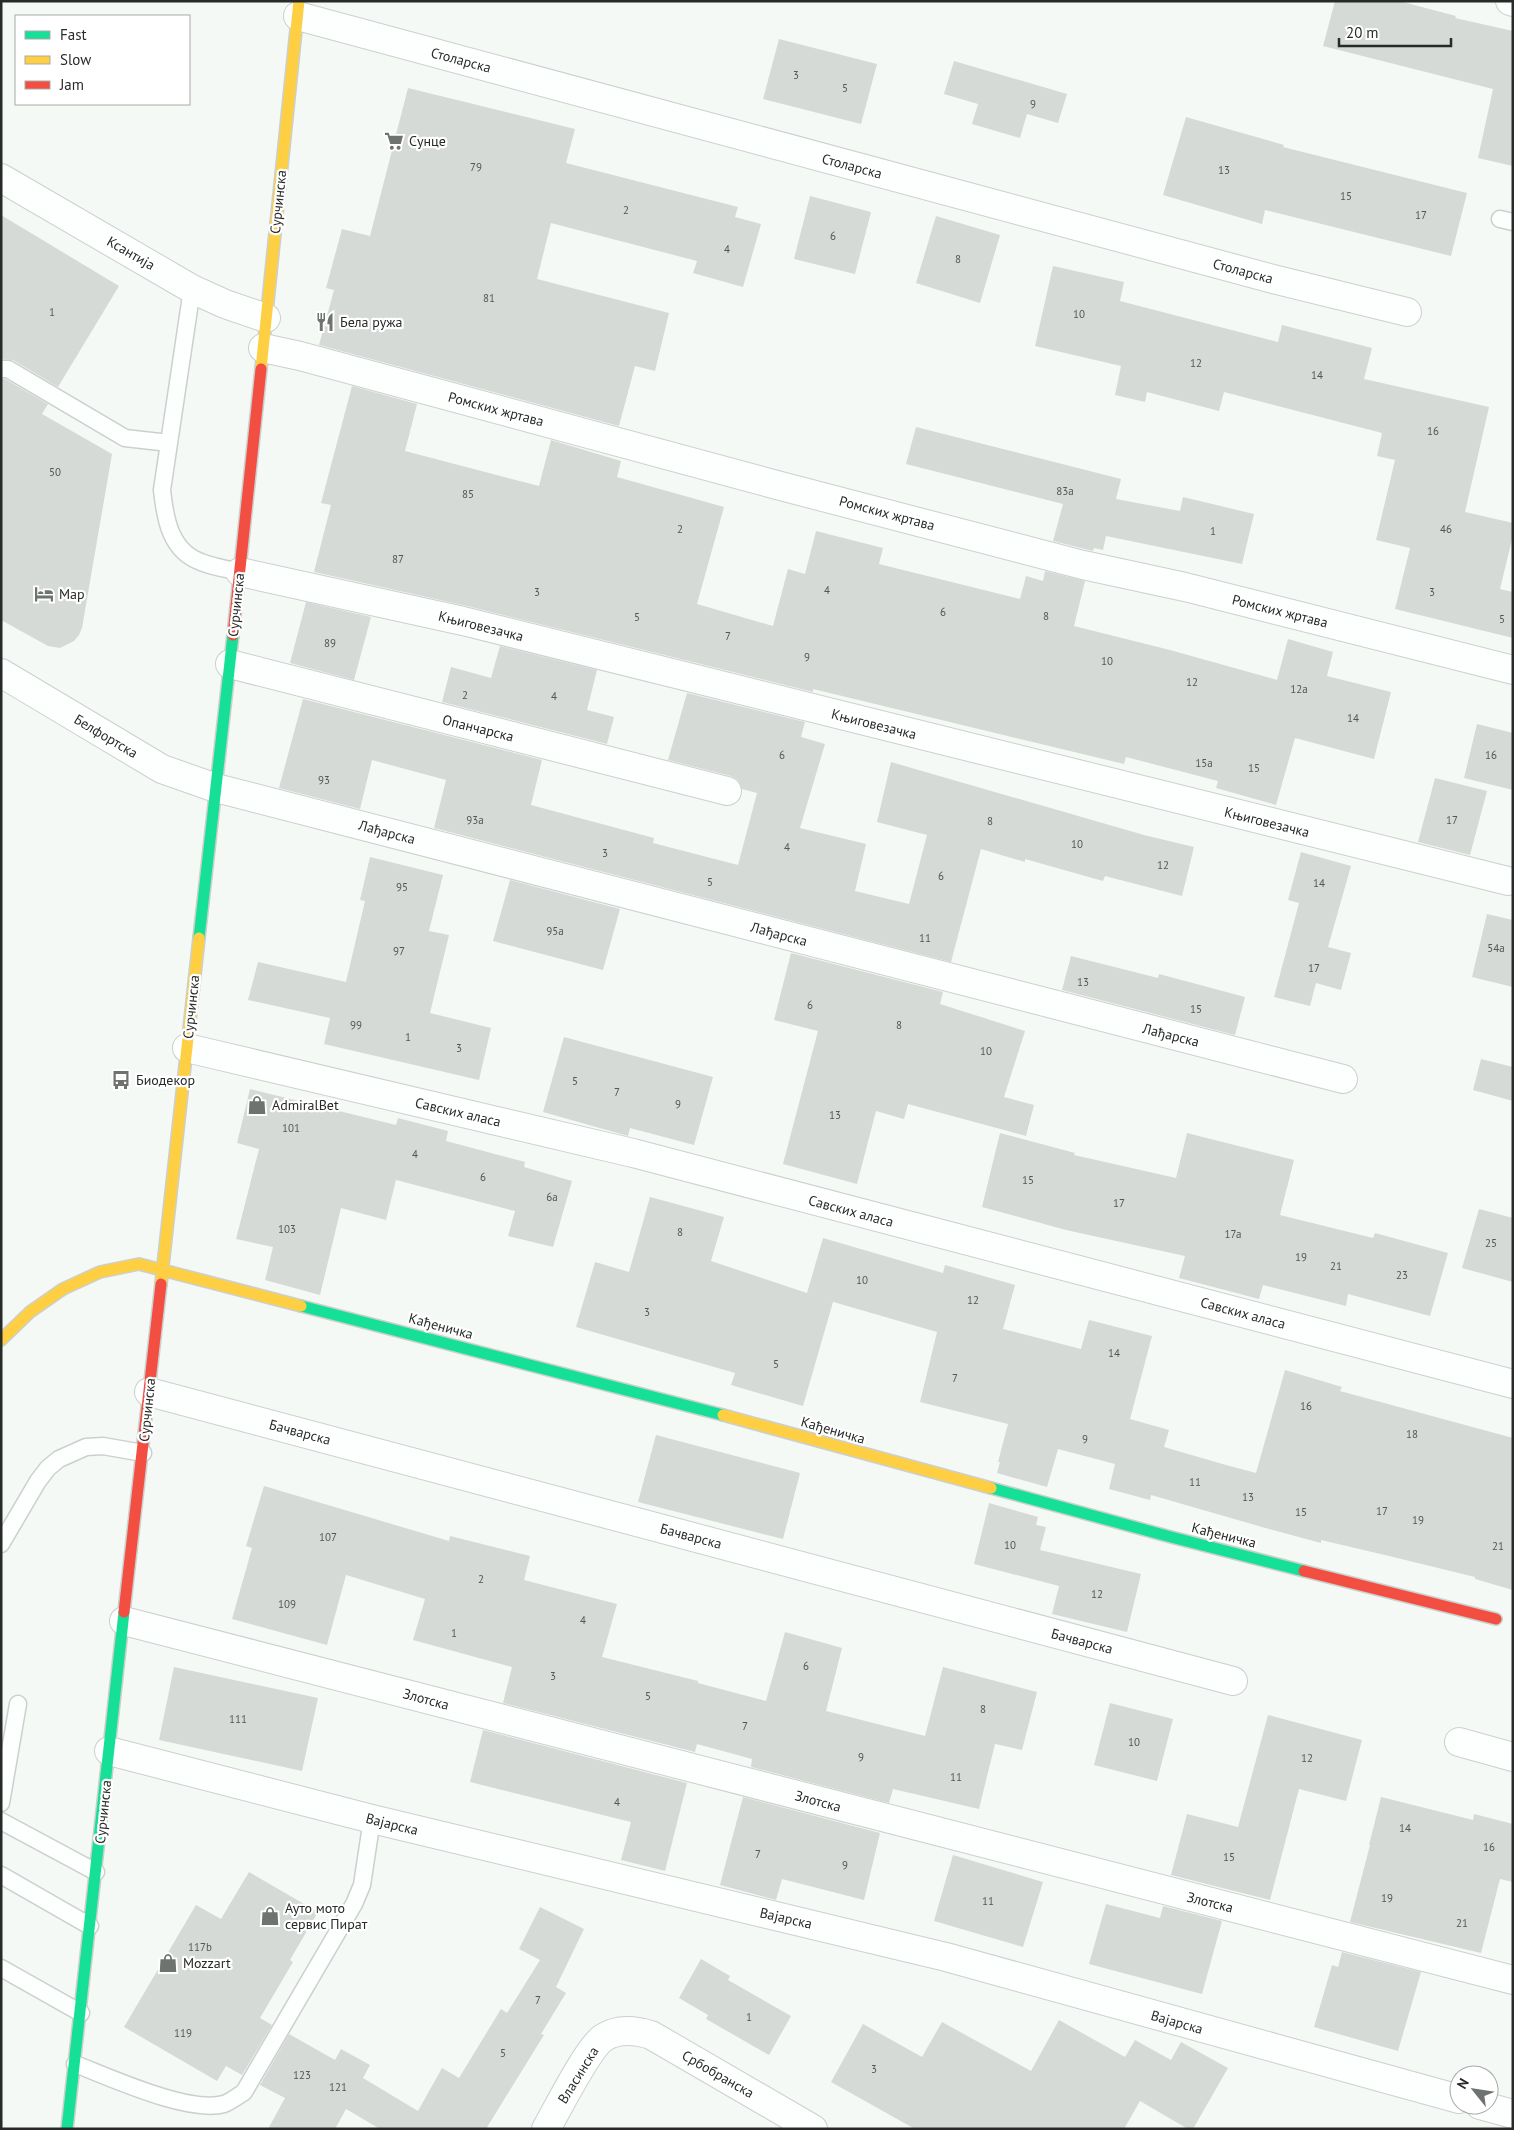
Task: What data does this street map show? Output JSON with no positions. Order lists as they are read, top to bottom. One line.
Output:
{"streets":{"main road":["Сурчинска","Кађеничка"],"street":["Столарска","Ксантија","Ромских жртава","Књиговезачка","Опанчарска","Белфортска","Лађарска","Савских аласа","Бачварска","Злотска","Вајарска","Србобранска","Власинска"]},"crossings":[["Столарска","Сурчинска"],["Сурчинска","Ксантија"],["Сурчинска","Ромских жртава"],["Сурчинска","Књиговезачка"],["Сурчинска","Опанчарска"],["Сурчинска","Белфортска"],["Сурчинска","Лађарска"],["Сурчинска","Савских аласа"],["Сурчинска","Кађеничка"],["Сурчинска","Бачварска"],["Сурчинска","Злотска"],["Сурчинска","Вајарска"],["Белфортска","Лађарска"],["Србобранска","Власинска"]],"places":{"supermarket":["Сунце"],"restaurant":["Бела ружа"],"hotel":["Мар"],"bus stop":["Биодекор"],"shop":["AdmiralBet","Ауто мото сервис Пират","Mozzart"]},"house_numbers":["3","5","9","79","13","15","2","17","6","4","8","81","1","10","12","14","16","50","83a","85","2","46","1","87","4","3","3","6","8","5","5","7","89","9","10","12","12a","2","4","14","6","16","15a","15","93","93a","17","8","10","4","3","12","6","5","14","95","95a","11","54a","97","17","13","6","15","99","8","1","3","10","5","7","9","13","101","4","6","15","6a","17","103","8","17a","25","19","21","23","10","12","3","14","5","7","16","18","9","11","13","17","15","19","107","10","21","2","12","109","4","1","6","3","5","8","111","7","10","9","12","11","4","14","16","7","15","9","19","11","21","117b","7","1","119","5","3","123","121"],"legend":["Fast","Slow","Jam"],"scale_bar":"20 m","north":"top left"}
